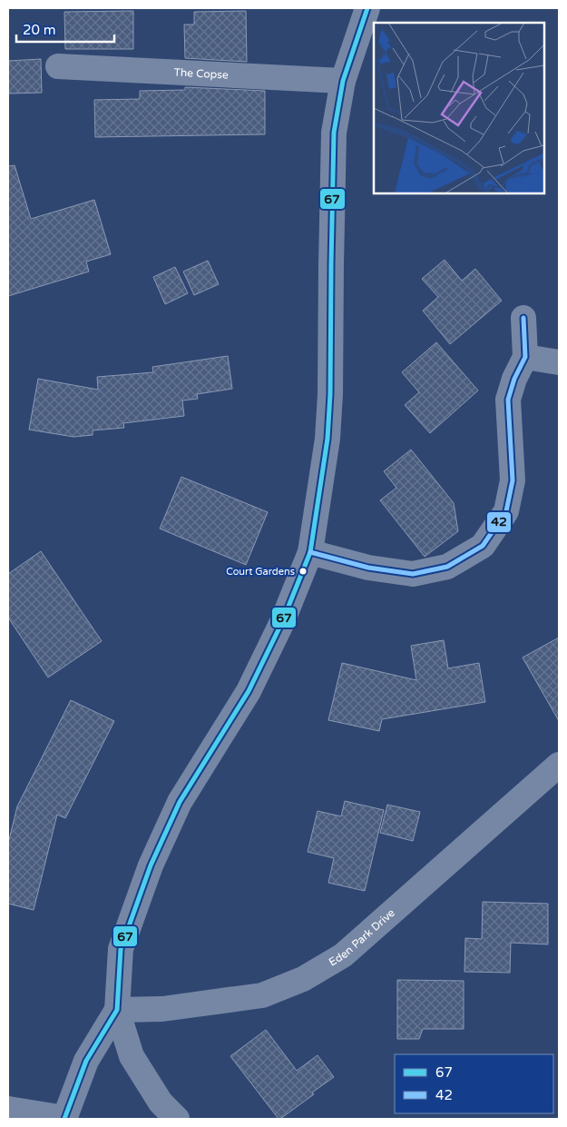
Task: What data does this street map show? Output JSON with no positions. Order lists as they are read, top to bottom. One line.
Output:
{"streets":{"street":["The Copse","Eden Park Drive"]},"places":["Court Gardens"],"lines":["transit line 67","transit line 42"],"legend":["67","42"],"scale_bar":"20 m"}
